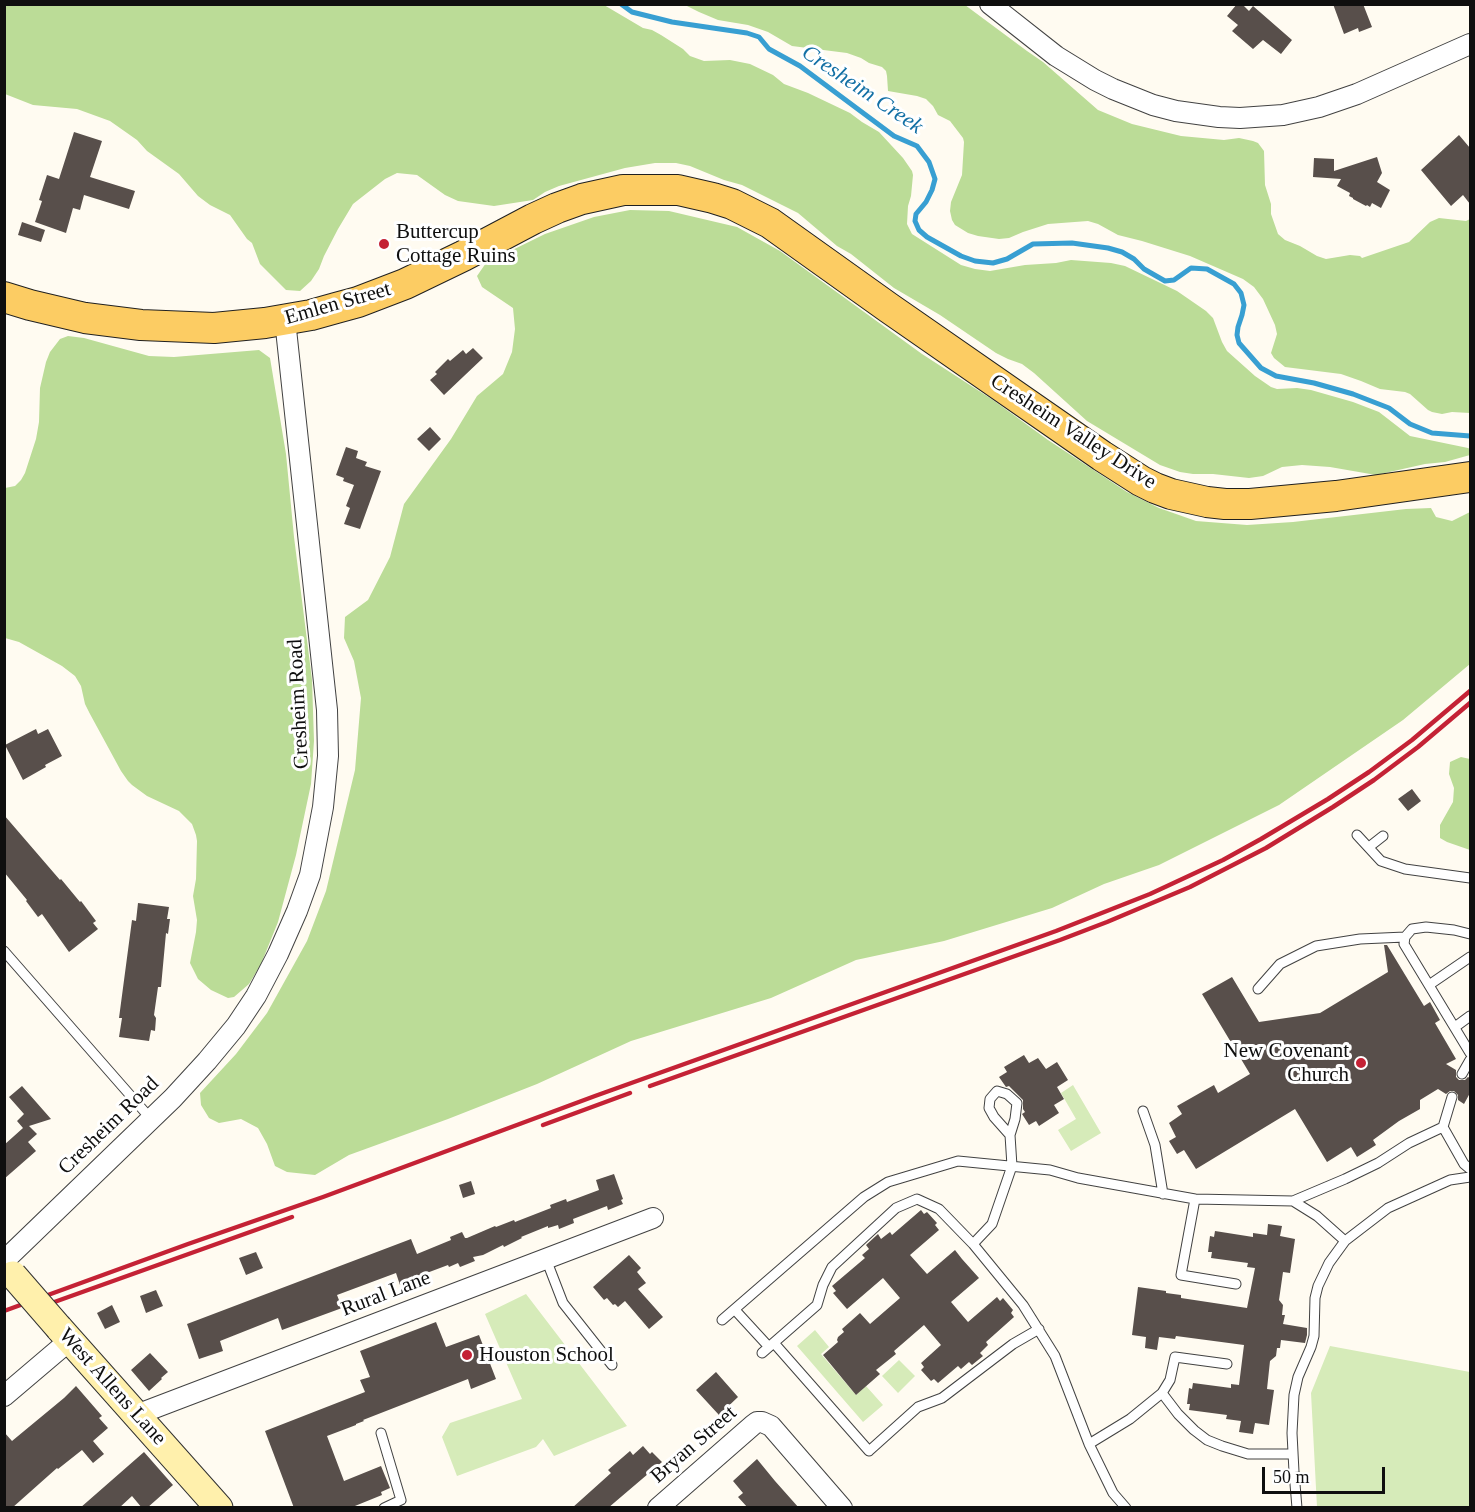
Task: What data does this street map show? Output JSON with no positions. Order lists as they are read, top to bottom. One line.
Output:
{"streets":{"main road":["Emlen Street","Cresheim Valley Drive","West Allens Lane"],"street":["Cresheim Road","Rural Lane","Bryan Street"]},"crossings":[["Emlen Street","Cresheim Valley Drive"],["Emlen Street","Cresheim Road"],["Cresheim Road","West Allens Lane"],["Rural Lane","West Allens Lane"]],"water":["Cresheim Creek"],"places":["Buttercup Cottage Ruins","New Covenant Church","Houston School"],"scale_bar":"50 m"}
